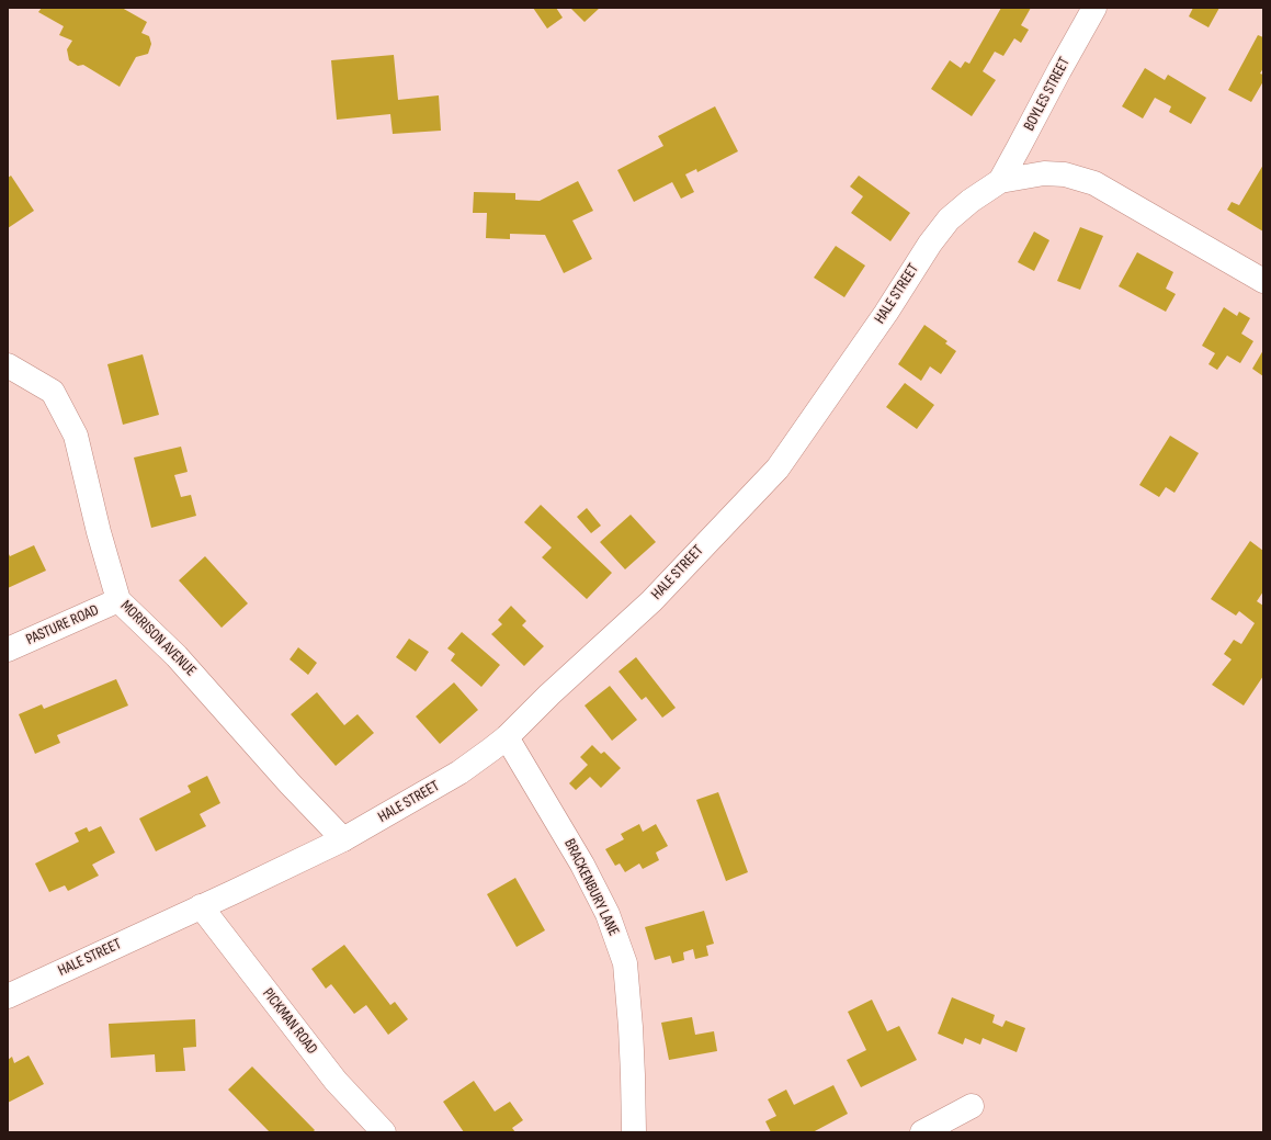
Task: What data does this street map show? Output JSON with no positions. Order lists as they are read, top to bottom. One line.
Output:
{"streets":{"street":["BOYLES STREET","HALE STREET","PASTURE ROAD","MORRISON AVENUE","BRACKENBURY LANE","PICKMAN ROAD"]},"crossings":[["BOYLES STREET","HALE STREET"],["HALE STREET","MORRISON AVENUE"],["HALE STREET","BRACKENBURY LANE"],["HALE STREET","PICKMAN ROAD"],["PASTURE ROAD","MORRISON AVENUE"]]}
